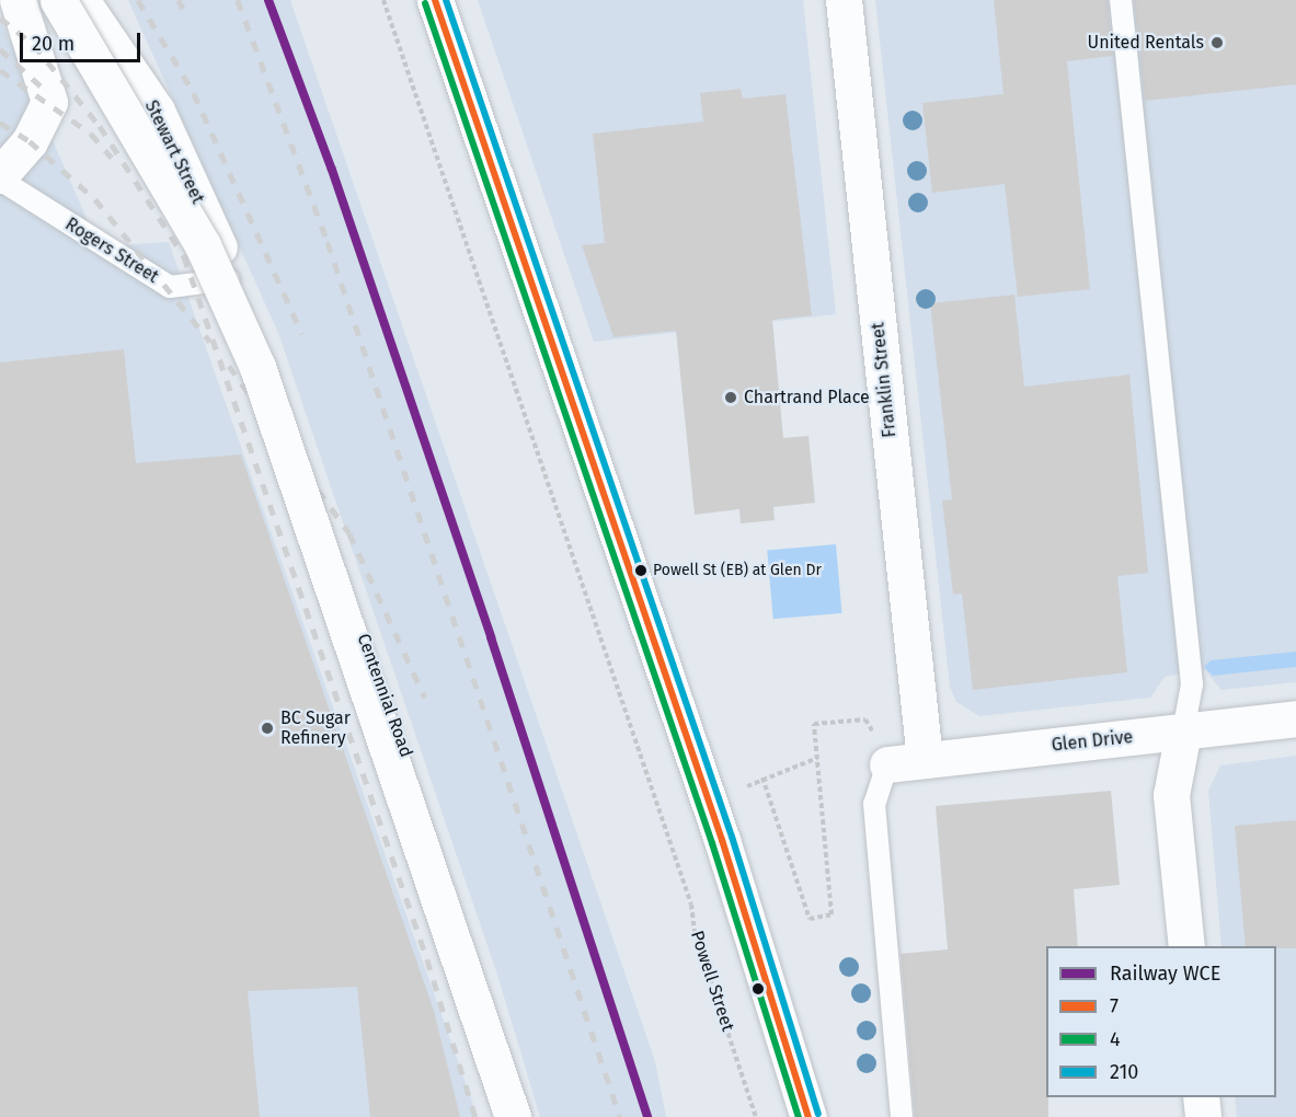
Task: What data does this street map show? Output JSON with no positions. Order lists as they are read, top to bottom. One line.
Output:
{"streets":{"street":["Stewart Street","Franklin Street","Centennial Road","Glen Drive"],"lane":["Rogers Street"],"path":["Powell Street"]},"crossings":[["Stewart Street","Rogers Street"],["Stewart Street","Centennial Road"],["Rogers Street","Centennial Road"],["Franklin Street","Glen Drive"]],"places":["United Rentals","Chartrand Place","Powell St (EB) at Glen Dr","BC Sugar Refinery"],"lines":["rail line WCE","transit line 7","transit line 210","transit line 4"],"legend":["Railway WCE","7","4","210"],"scale_bar":"20 m"}
